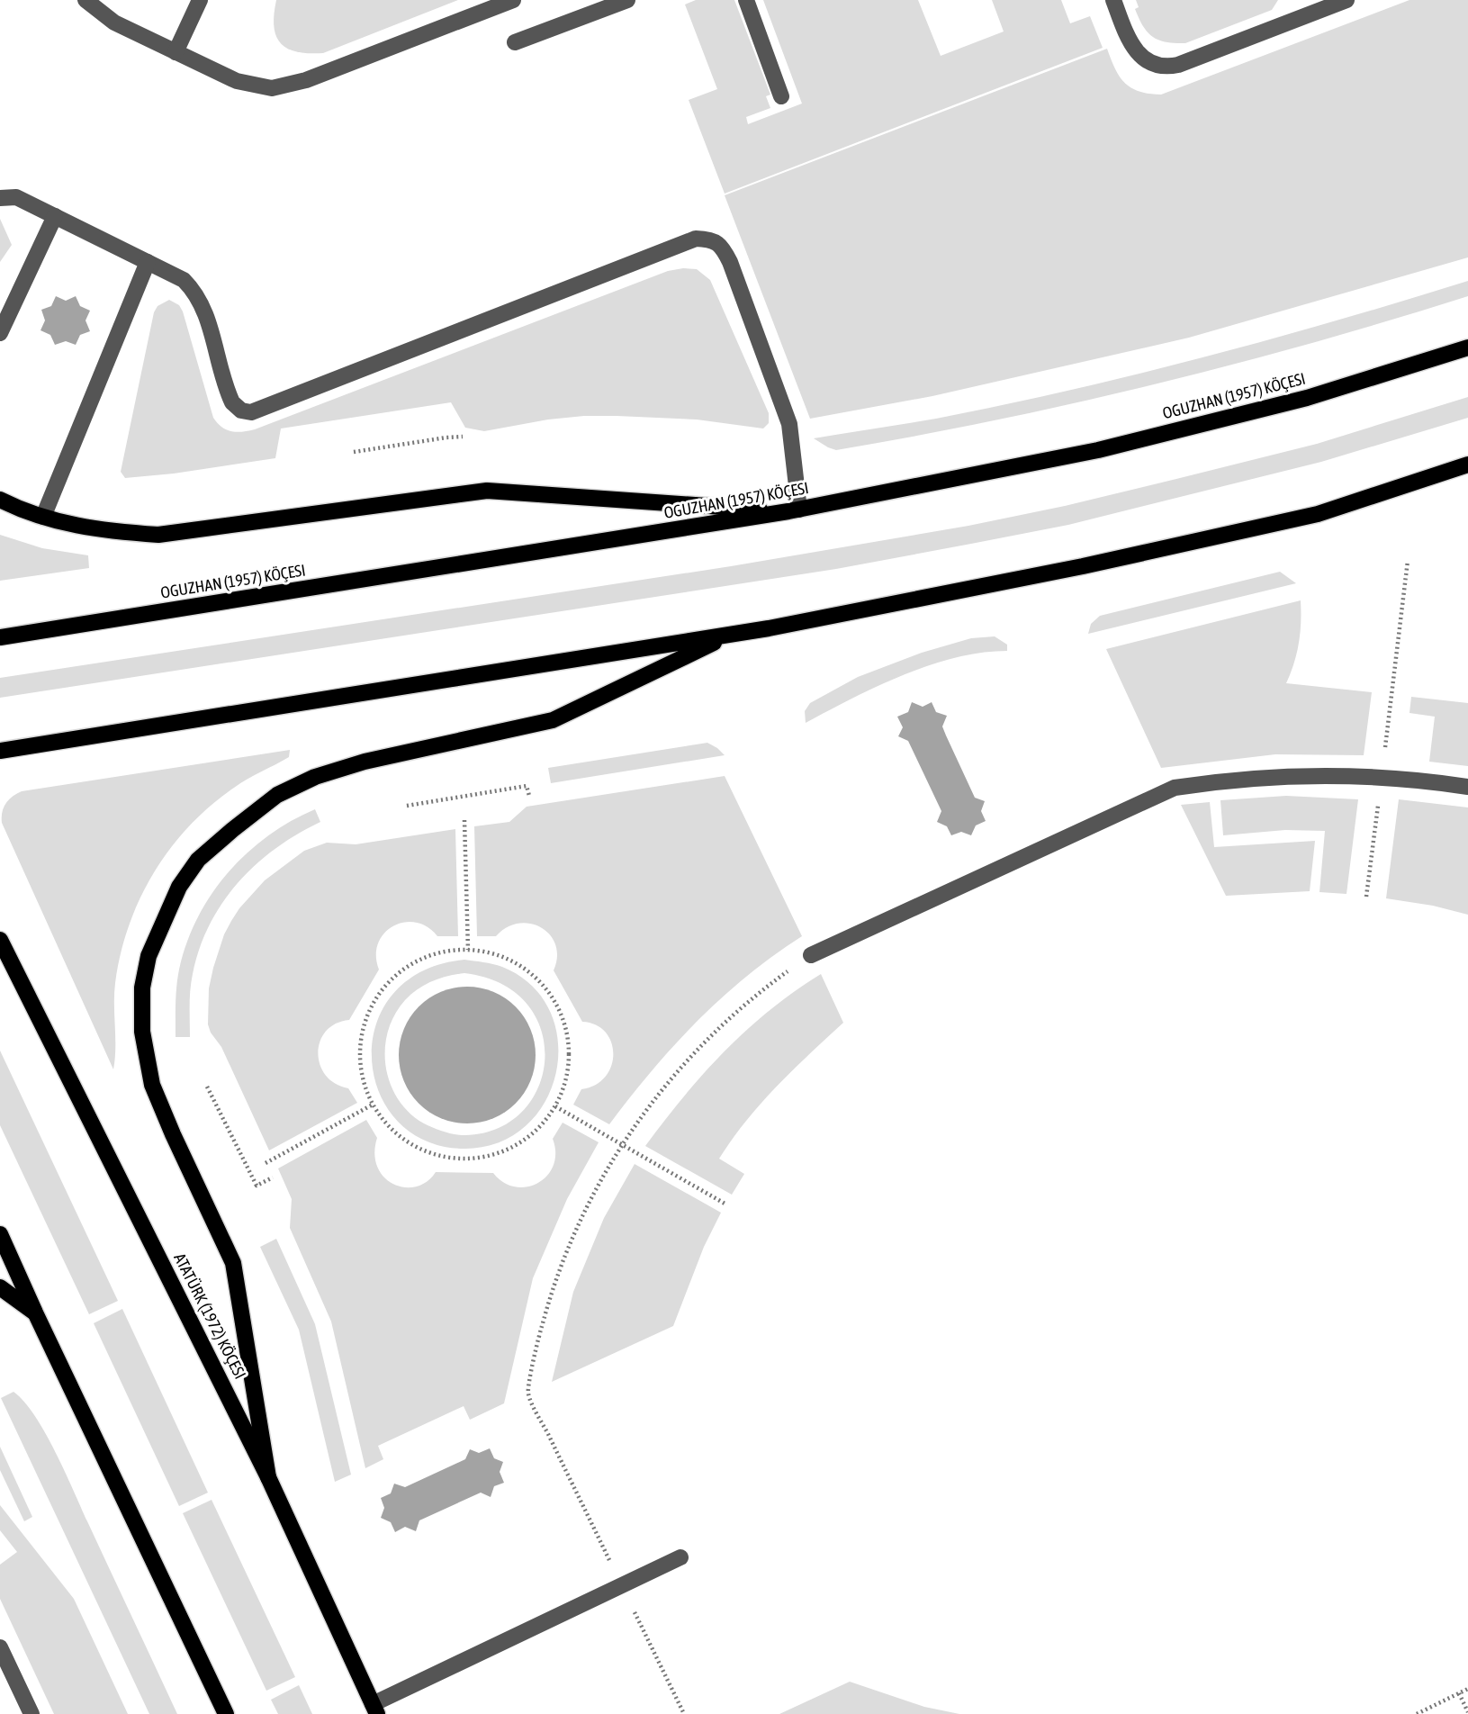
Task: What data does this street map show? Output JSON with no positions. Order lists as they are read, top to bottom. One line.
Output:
{"streets":{"main road":["OGUZHAN (1957) KÖÇESI","ATATÜRK (1972) KÖÇESI"]}}
